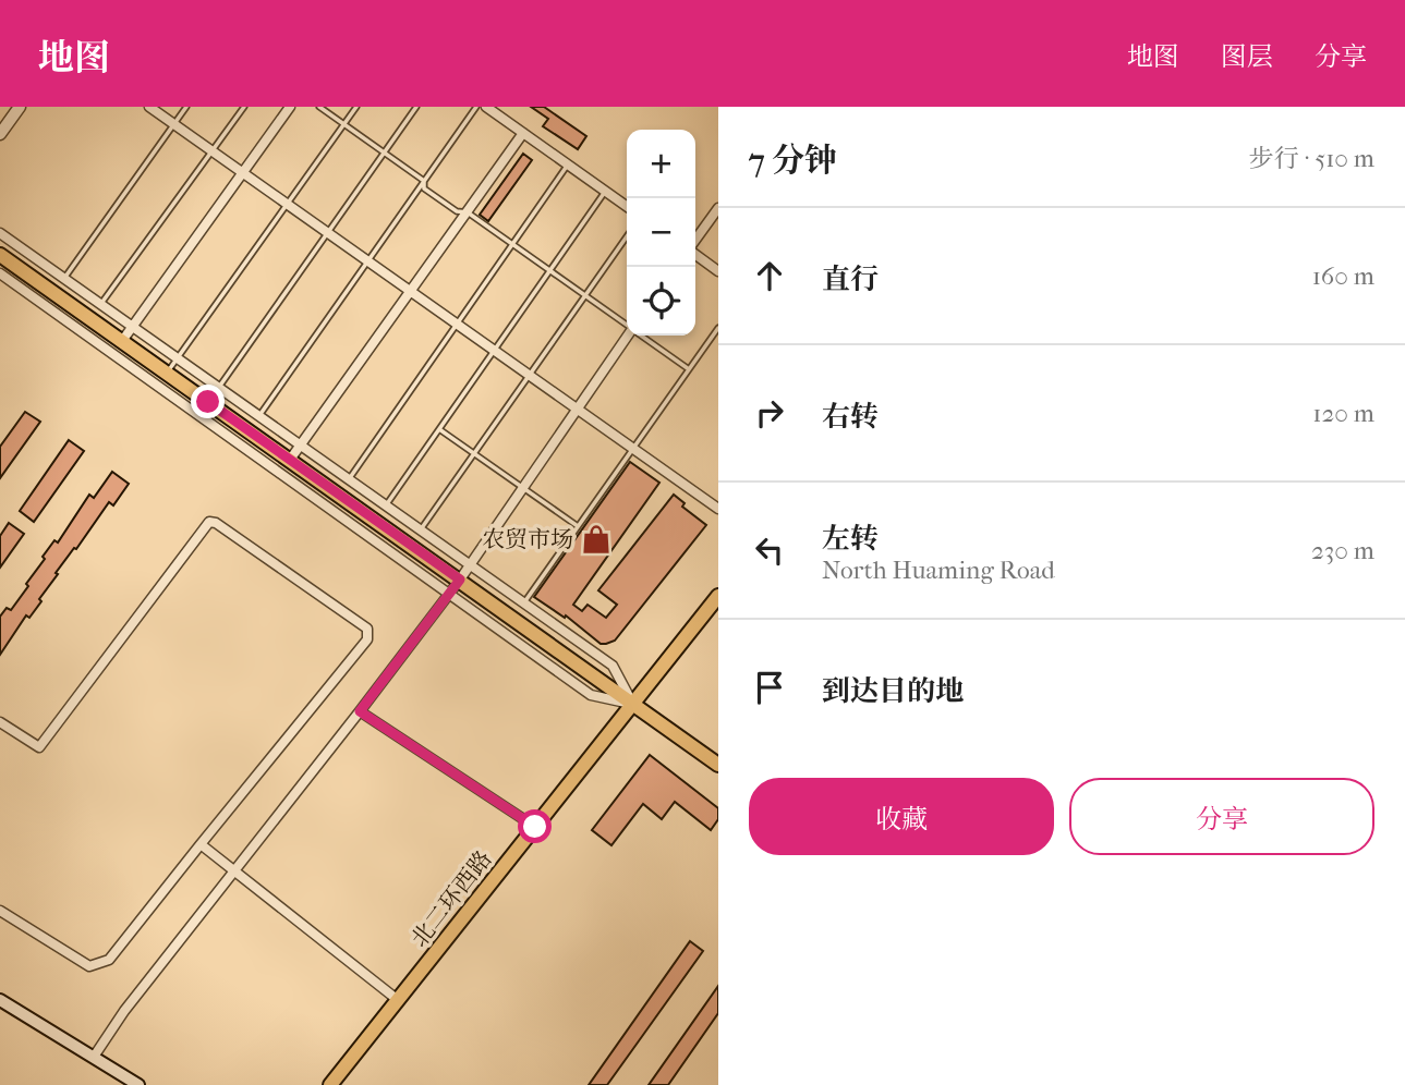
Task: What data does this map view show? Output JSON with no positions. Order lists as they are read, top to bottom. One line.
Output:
{"streets":{"main road":["北二环西路"]},"places":{"shop":["农贸市场"]},"page":{"header":"地图","nav":["地图","图层","分享"],"heading":["7 分钟","步行 · 510 m"],"map_buttons":["+","−"],"list":[["直行","160 m"],["右转","120 m"],["左转","North Huaming Road","230 m"],"到达目的地"],"buttons":["收藏","分享"]}}
